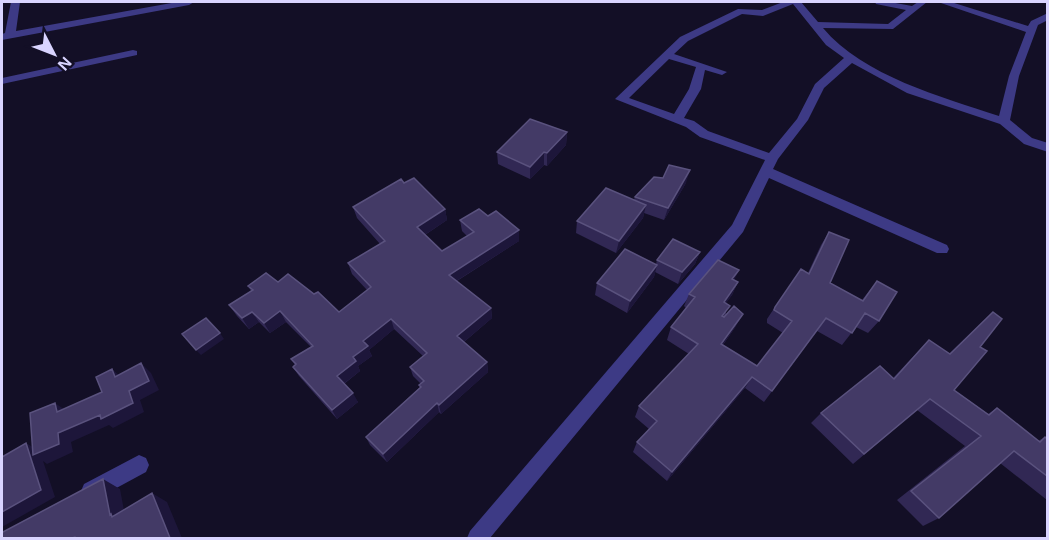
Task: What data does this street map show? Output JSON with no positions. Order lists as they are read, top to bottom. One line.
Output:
{"north":"bottom right"}
